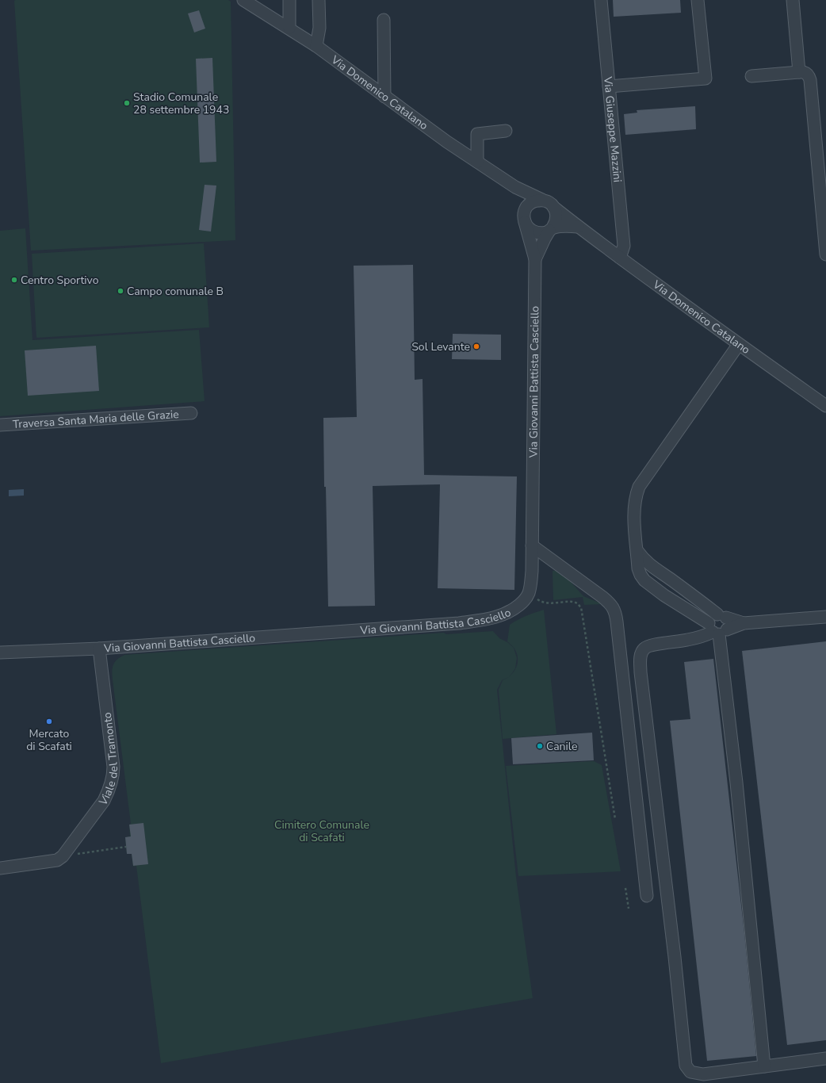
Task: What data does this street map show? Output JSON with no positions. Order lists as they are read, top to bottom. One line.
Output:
{"streets":{"street":["Via Domenico Catalano","Via Giuseppe Mazzini","Via Giovanni Battista Casciello","Traversa Santa Maria delle Grazie","Viale del Tramonto"]},"crossings":[["Via Domenico Catalano","Via Giuseppe Mazzini"],["Via Domenico Catalano","Via Giovanni Battista Casciello"],["Via Giovanni Battista Casciello","Viale del Tramonto"]],"parks":["Cimitero Comunale di Scafati"],"places":["Stadio Comunale 28 settembre 1943","Centro Sportivo","Campo comunale B","Sol Levante","Mercato di Scafati","Canile"]}
